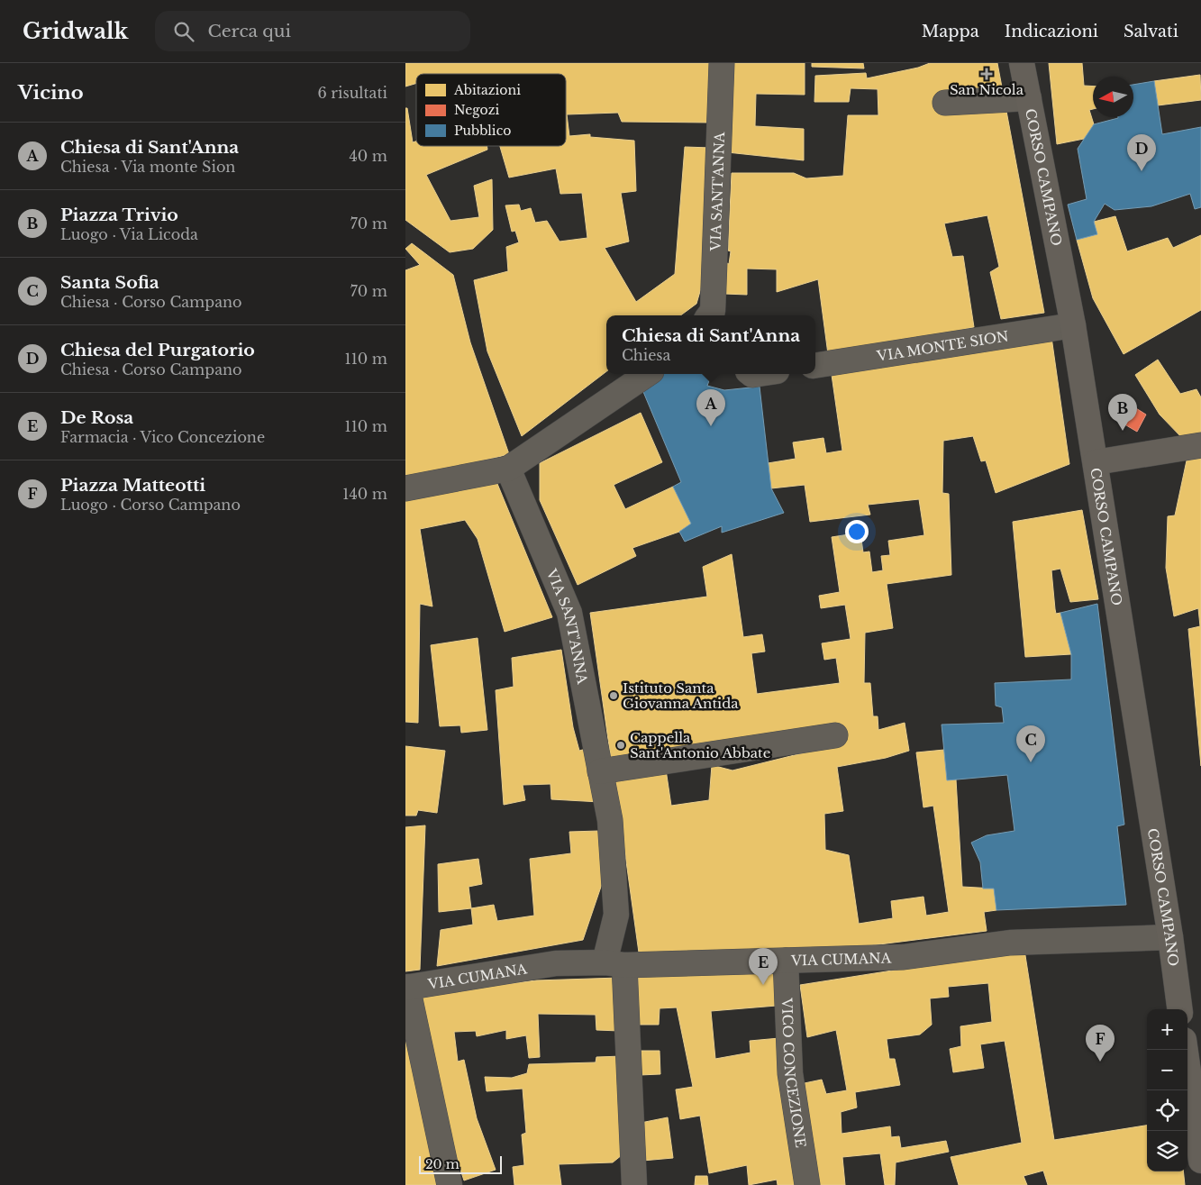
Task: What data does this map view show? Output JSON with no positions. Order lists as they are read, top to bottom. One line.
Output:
{"streets":{"main road":["CORSO CAMPANO"],"street":["VIA SANT'ANNA","VIA MONTE SION","VIA CUMANA","VICO CONCEZIONE"]},"crossings":[["CORSO CAMPANO","VIA MONTE SION"],["CORSO CAMPANO","VIA CUMANA"],["VIA SANT'ANNA","VIA CUMANA"],["VIA CUMANA","VICO CONCEZIONE"]],"places":{"health":["San Nicola"],"other":["Istituto Santa Giovanna Antida","Cappella Sant'Antonio Abbate"]},"legend":["Abitazioni","Negozi","Pubblico"],"scale_bar":"20 m","north":"left","page":{"header":"Gridwalk","search":"Cerca qui","nav":["Mappa","Indicazioni","Salvati"],"heading":["Vicino","6 risultati"],"list":[{"mark":"A","name":"Chiesa di Sant'Anna","note":"Chiesa · Via monte Sion","value":"40 m"},{"mark":"B","name":"Piazza Trivio","note":"Luogo · Via Licoda","value":"70 m"},{"mark":"C","name":"Santa Sofia","note":"Chiesa · Corso Campano","value":"70 m"},{"mark":"D","name":"Chiesa del Purgatorio","note":"Chiesa · Corso Campano","value":"110 m"},{"mark":"E","name":"De Rosa","note":"Farmacia · Vico Concezione","value":"110 m"},{"mark":"F","name":"Piazza Matteotti","note":"Luogo · Corso Campano","value":"140 m"}],"pins":["D","A","B","C","E","F"],"popup":["Chiesa di Sant'Anna","Chiesa"],"map_buttons":["+","−"],"scale":"20 m"}}
